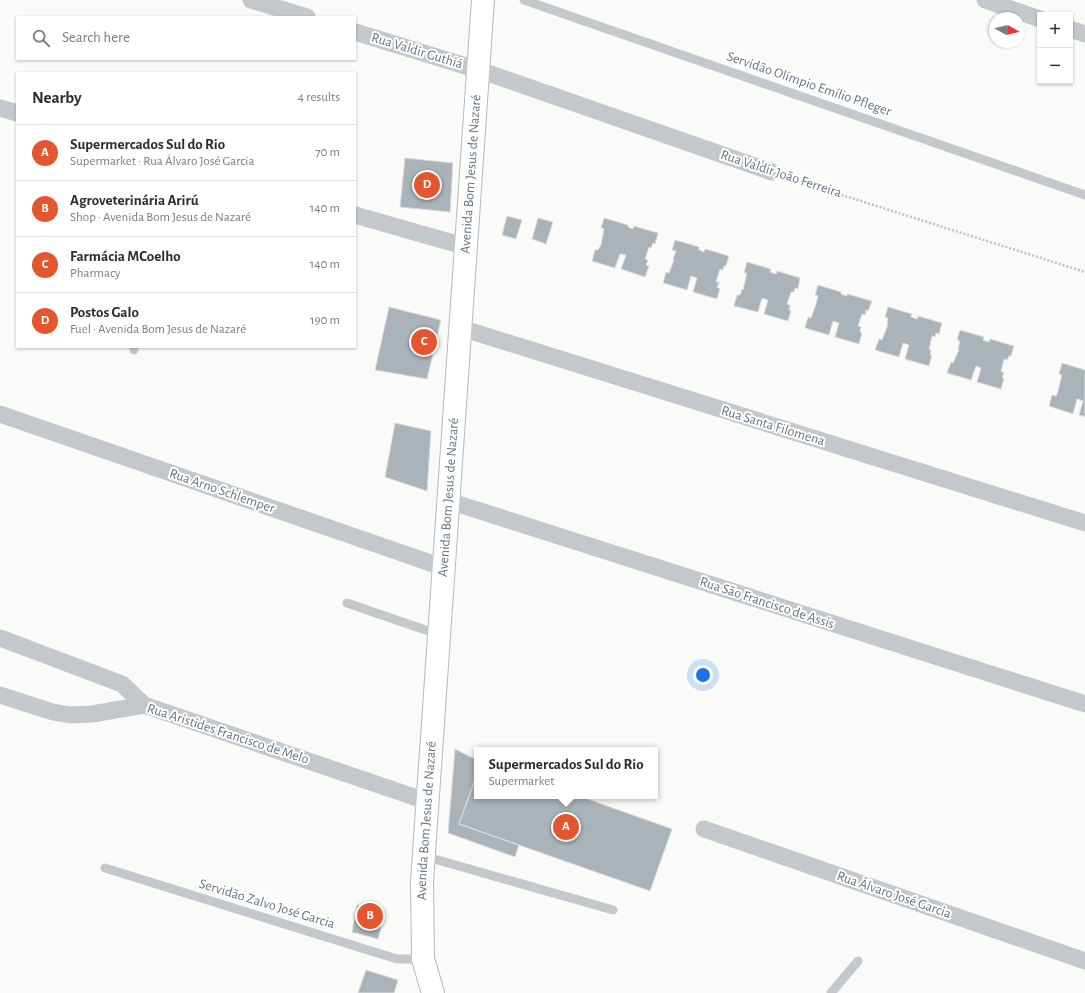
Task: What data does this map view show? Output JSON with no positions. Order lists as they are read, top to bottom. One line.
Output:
{"streets":{"main road":["Avenida Bom Jesus de Nazaré"],"street":["Rua Valdir Guthiá","Rua Valdir João Ferreira","Rua Santa Filomena","Rua Arno Schlemper","Rua São Francisco de Assis","Rua Aristides Francisco de Melo","Rua Álvaro José Garcia"],"lane":["Servidão Olímpio Emílio Pfleger","Servidão Zalvo José Garcia"]},"crossings":[["Rua Valdir Guthiá","Avenida Bom Jesus de Nazaré"],["Rua Valdir Guthiá","Rua Valdir João Ferreira"],["Avenida Bom Jesus de Nazaré","Rua Valdir João Ferreira"],["Avenida Bom Jesus de Nazaré","Rua Santa Filomena"],["Avenida Bom Jesus de Nazaré","Rua Arno Schlemper"],["Avenida Bom Jesus de Nazaré","Rua São Francisco de Assis"],["Avenida Bom Jesus de Nazaré","Rua Aristides Francisco de Melo"],["Avenida Bom Jesus de Nazaré","Servidão Zalvo José Garcia"]],"north":"right","page":{"map_buttons":["+","−"],"search":"Search here","heading":["Nearby","4 results"],"list":[{"mark":"A","name":"Supermercados Sul do Rio","note":"Supermarket · Rua Álvaro José Garcia","value":"70 m"},{"mark":"B","name":"Agroveterinária Arirú","note":"Shop · Avenida Bom Jesus de Nazaré","value":"140 m"},{"mark":"C","name":"Farmácia MCoelho","note":"Pharmacy","value":"140 m"},{"mark":"D","name":"Postos Galo","note":"Fuel · Avenida Bom Jesus de Nazaré","value":"190 m"}],"pins":["D","C","A","B"],"popup":["Supermercados Sul do Rio","Supermarket"]}}
